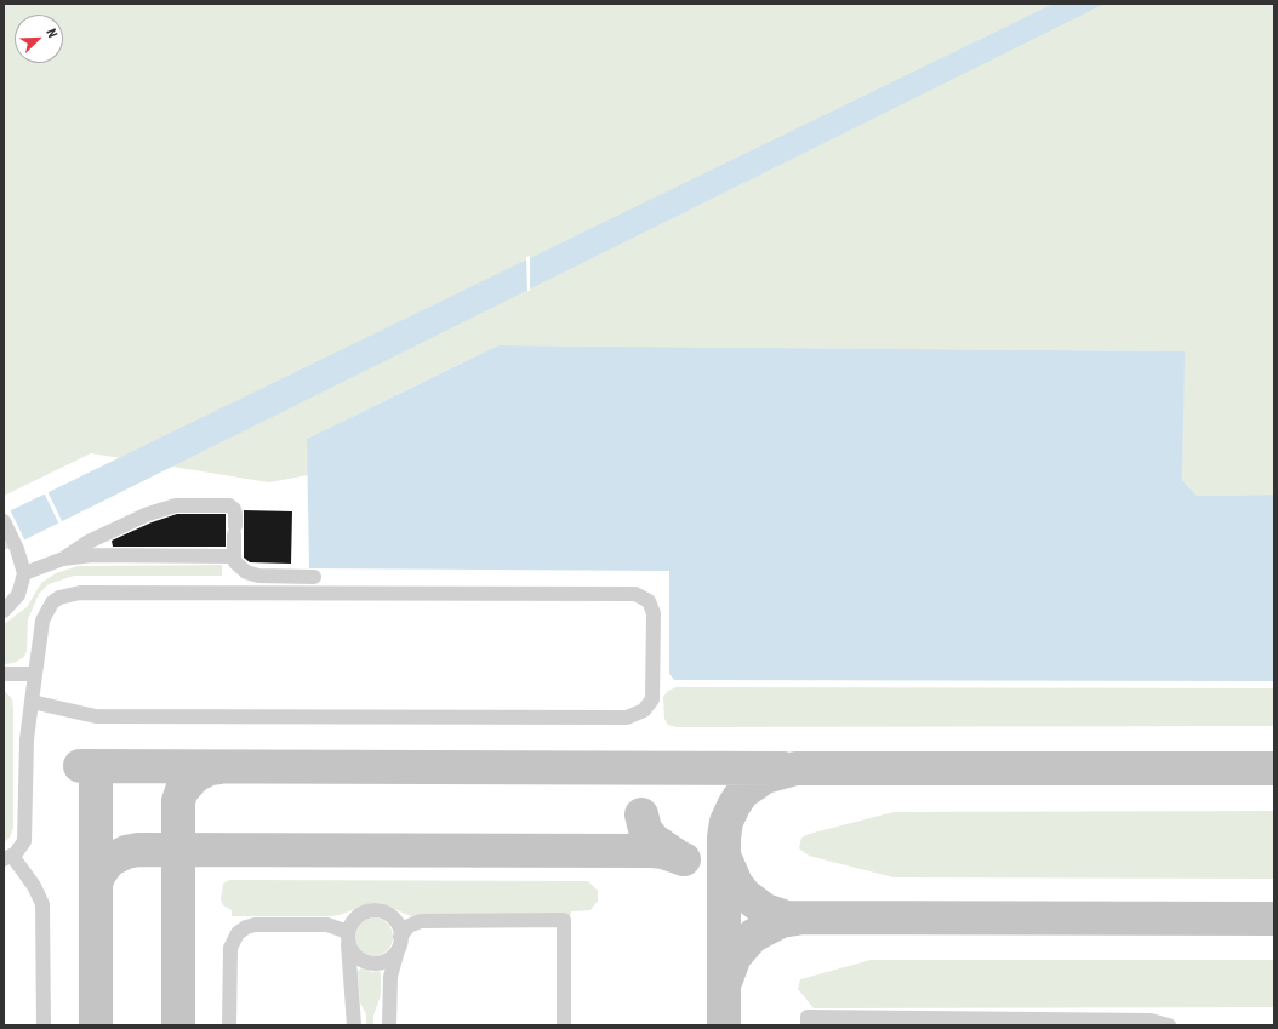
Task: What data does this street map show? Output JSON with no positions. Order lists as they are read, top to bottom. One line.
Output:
{"north":"top right"}
